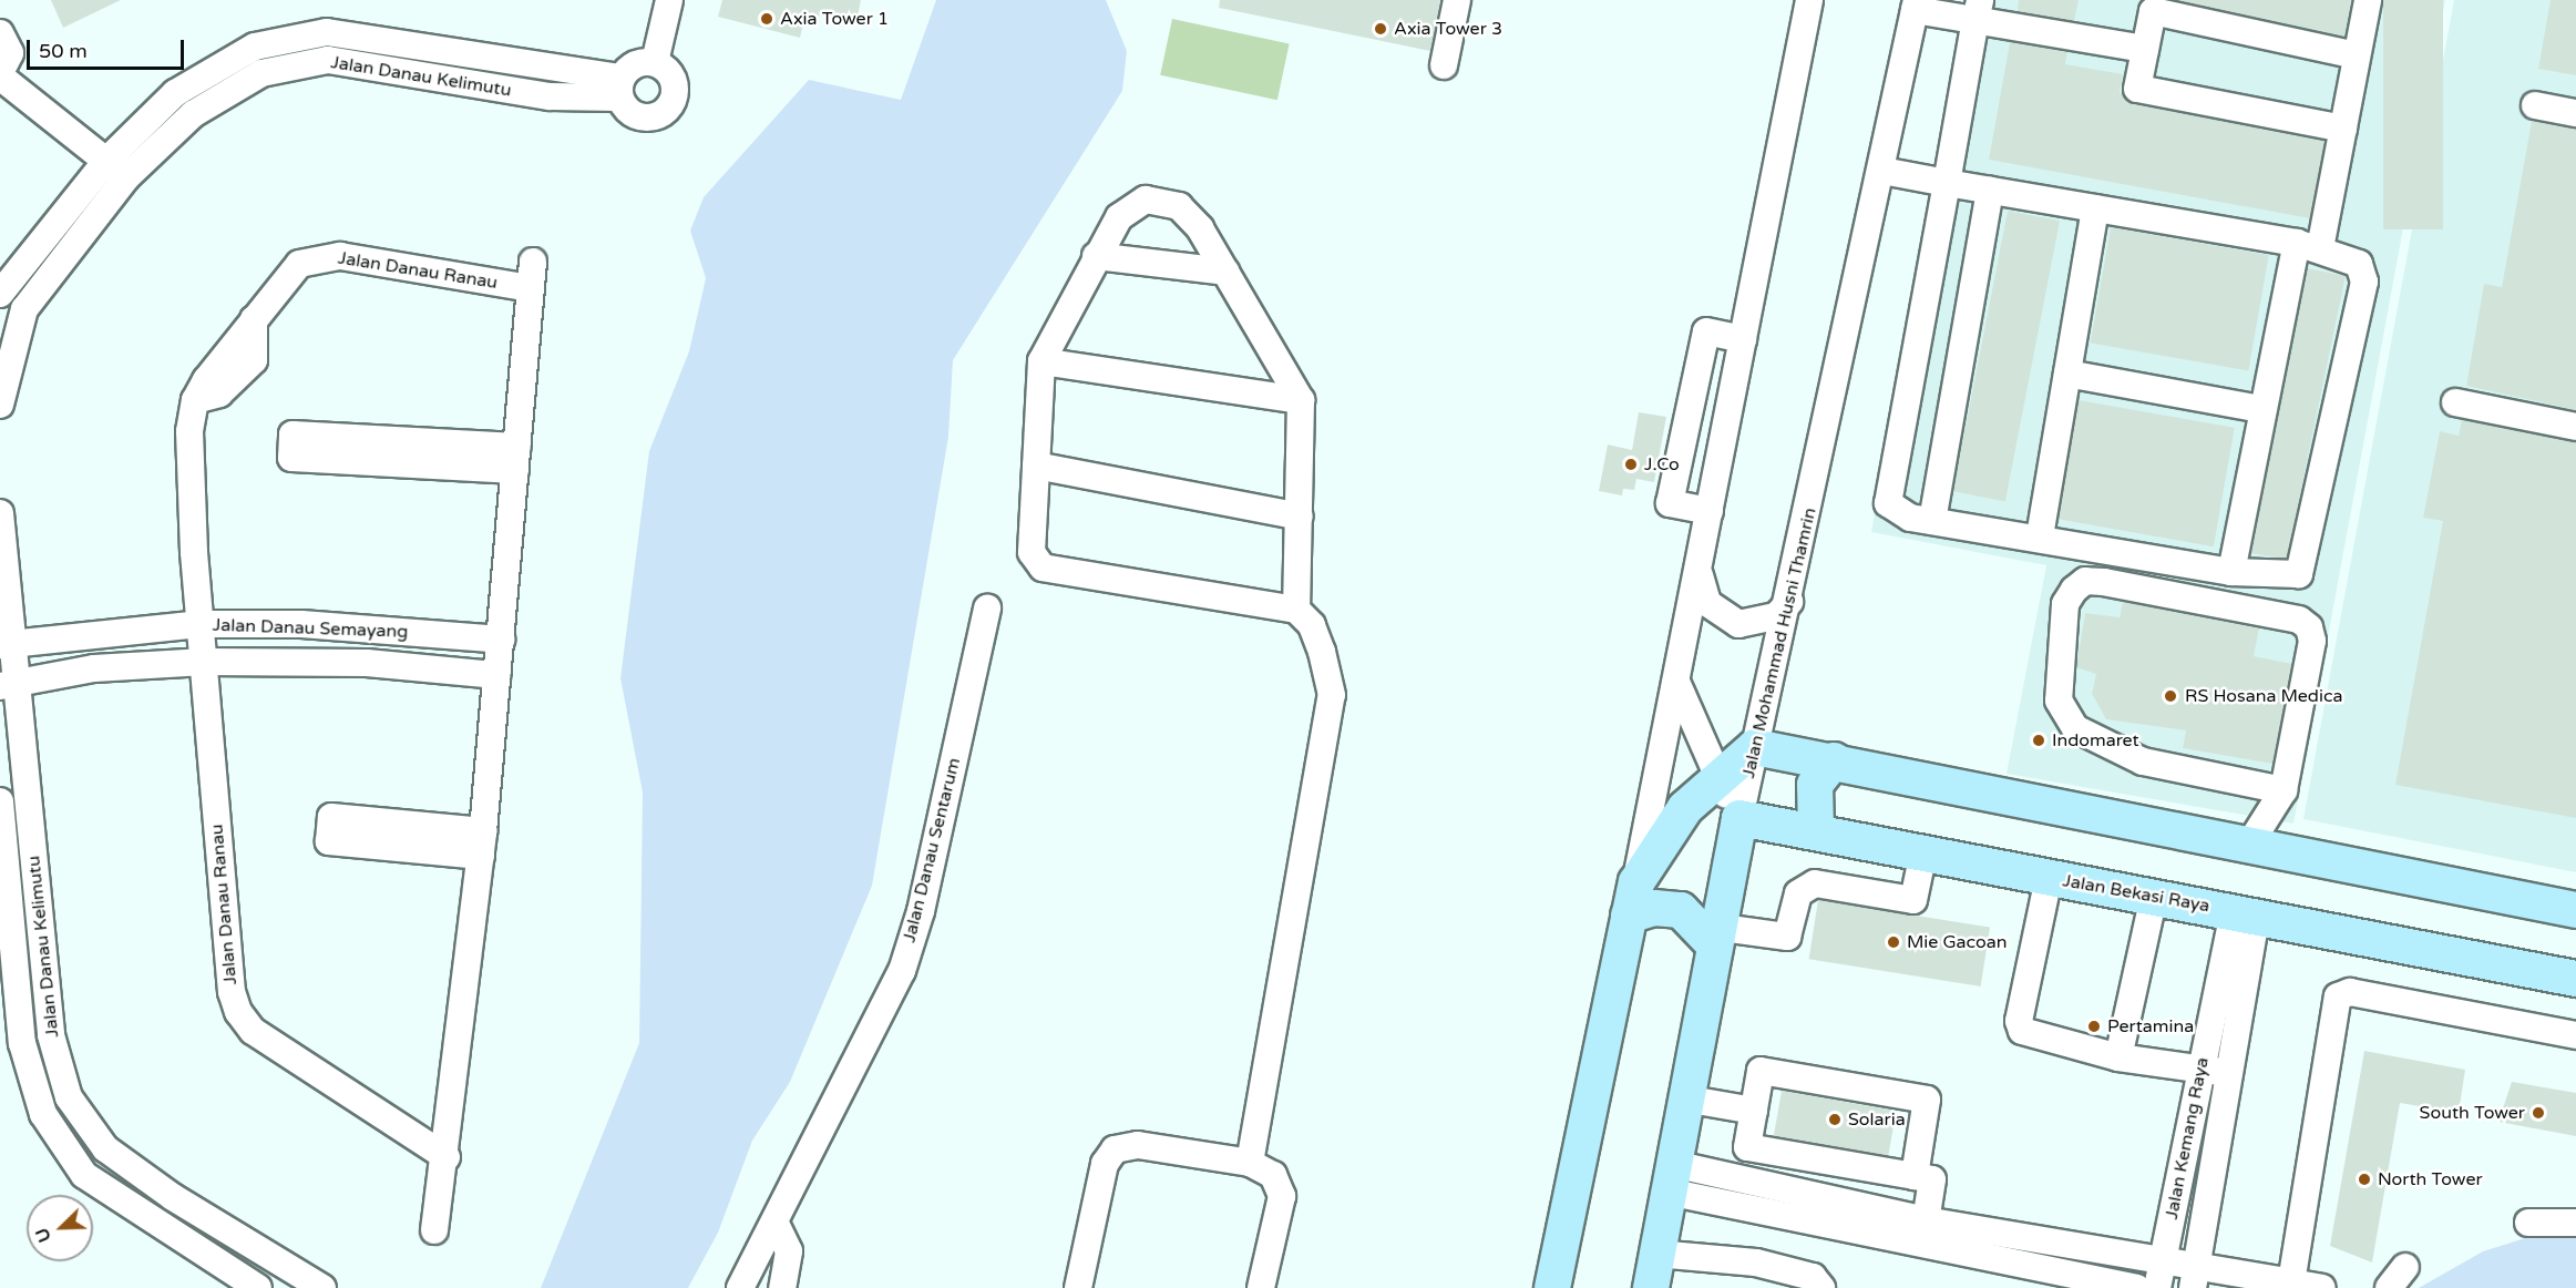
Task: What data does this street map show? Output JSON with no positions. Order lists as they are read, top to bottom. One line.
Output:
{"streets":{"main road":["Jalan Mohammad Husni Thamrin","Jalan Bekasi Raya"],"street":["Jalan Danau Kelimutu","Jalan Danau Ranau","Jalan Danau Semayang","Jalan Danau Sentarum","Jalan Kemang Raya"]},"crossings":[["Jalan Danau Kelimutu","Jalan Danau Semayang"],["Jalan Danau Ranau","Jalan Danau Semayang"],["Jalan Mohammad Husni Thamrin","Jalan Bekasi Raya"],["Jalan Bekasi Raya","Jalan Kemang Raya"]],"places":["Axia Tower 1","Axia Tower 3","J.Co","RS Hosana Medica","Indomaret","Mie Gacoan","Pertamina","South Tower","Solaria","North Tower"],"scale_bar":"50 m","north":"bottom left"}
